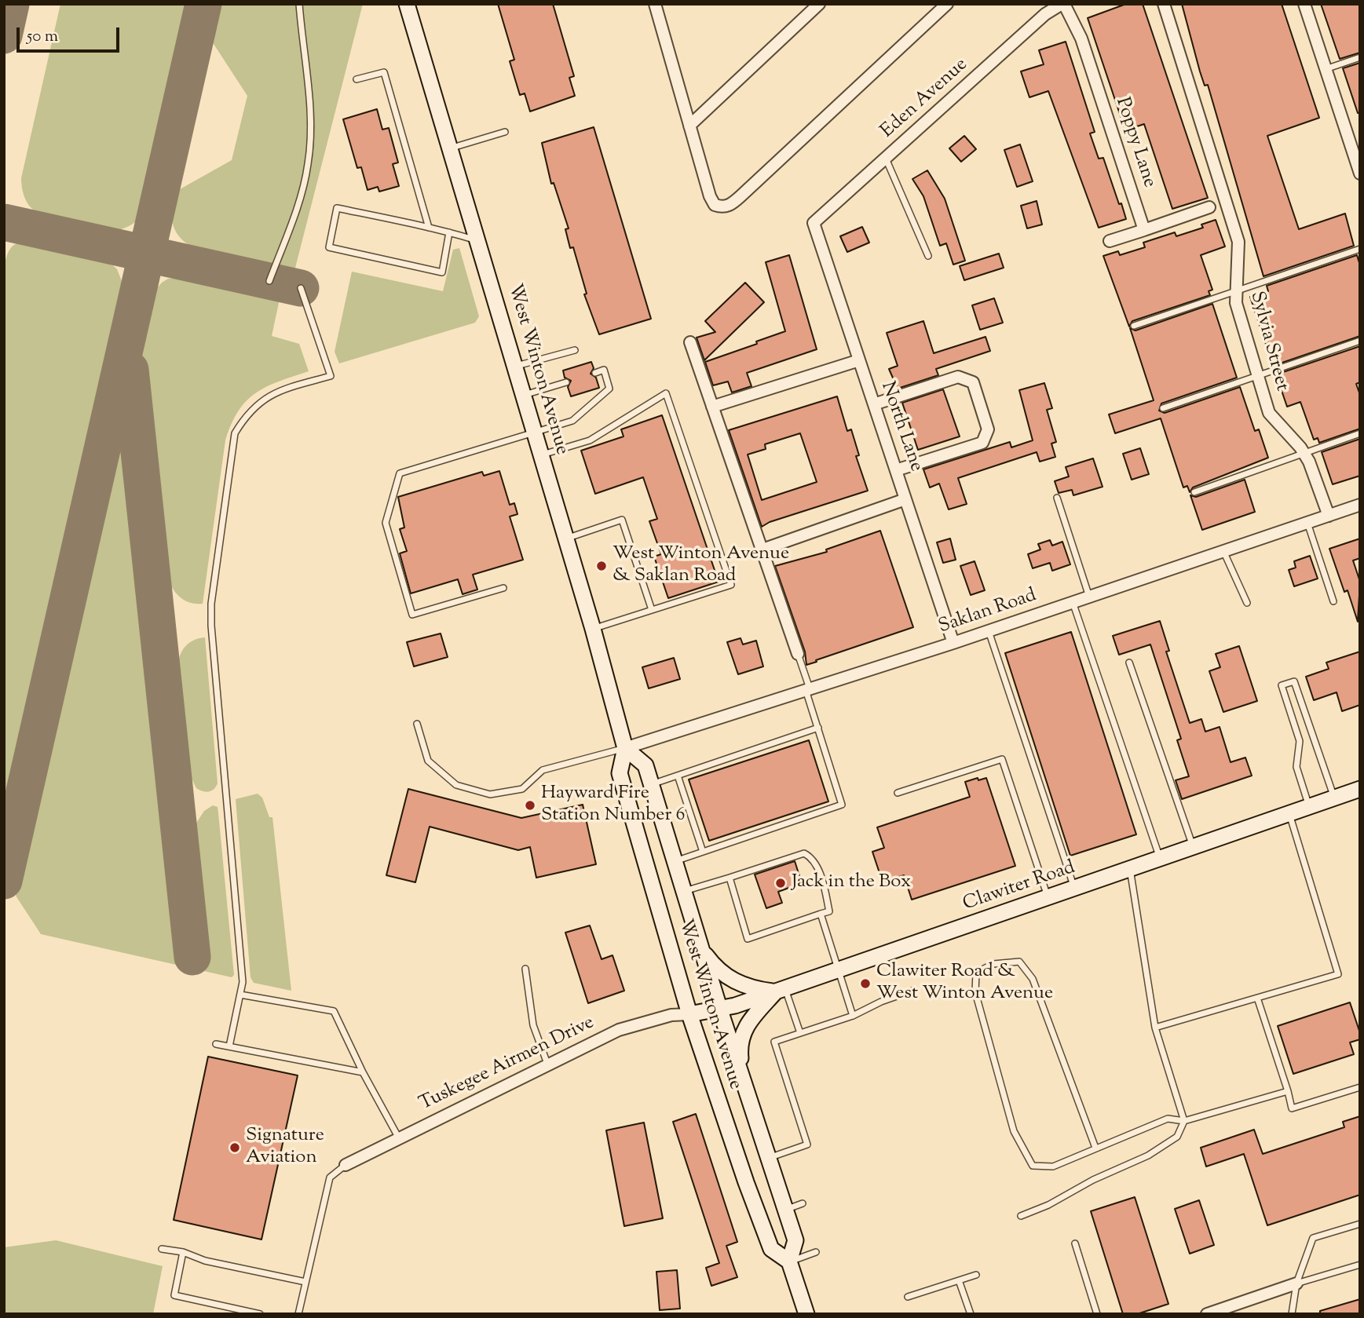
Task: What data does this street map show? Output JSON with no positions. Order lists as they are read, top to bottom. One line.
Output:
{"streets":{"main road":["West Winton Avenue","Clawiter Road"],"street":["Eden Avenue","Poppy Lane","Sylvia Street","North Lane","Saklan Road","Tuskegee Airmen Drive"]},"crossings":[["Eden Avenue","Poppy Lane"],["Eden Avenue","North Lane"],["Sylvia Street","Saklan Road"],["West Winton Avenue","Saklan Road"],["West Winton Avenue","Clawiter Road"],["West Winton Avenue","Tuskegee Airmen Drive"],["North Lane","Saklan Road"],["Clawiter Road","Tuskegee Airmen Drive"]],"places":["West Winton Avenue & Saklan Road","Hayward Fire Station Number 6","Jack in the Box","Clawiter Road & West Winton Avenue","Signature Aviation"],"scale_bar":"50 m"}
